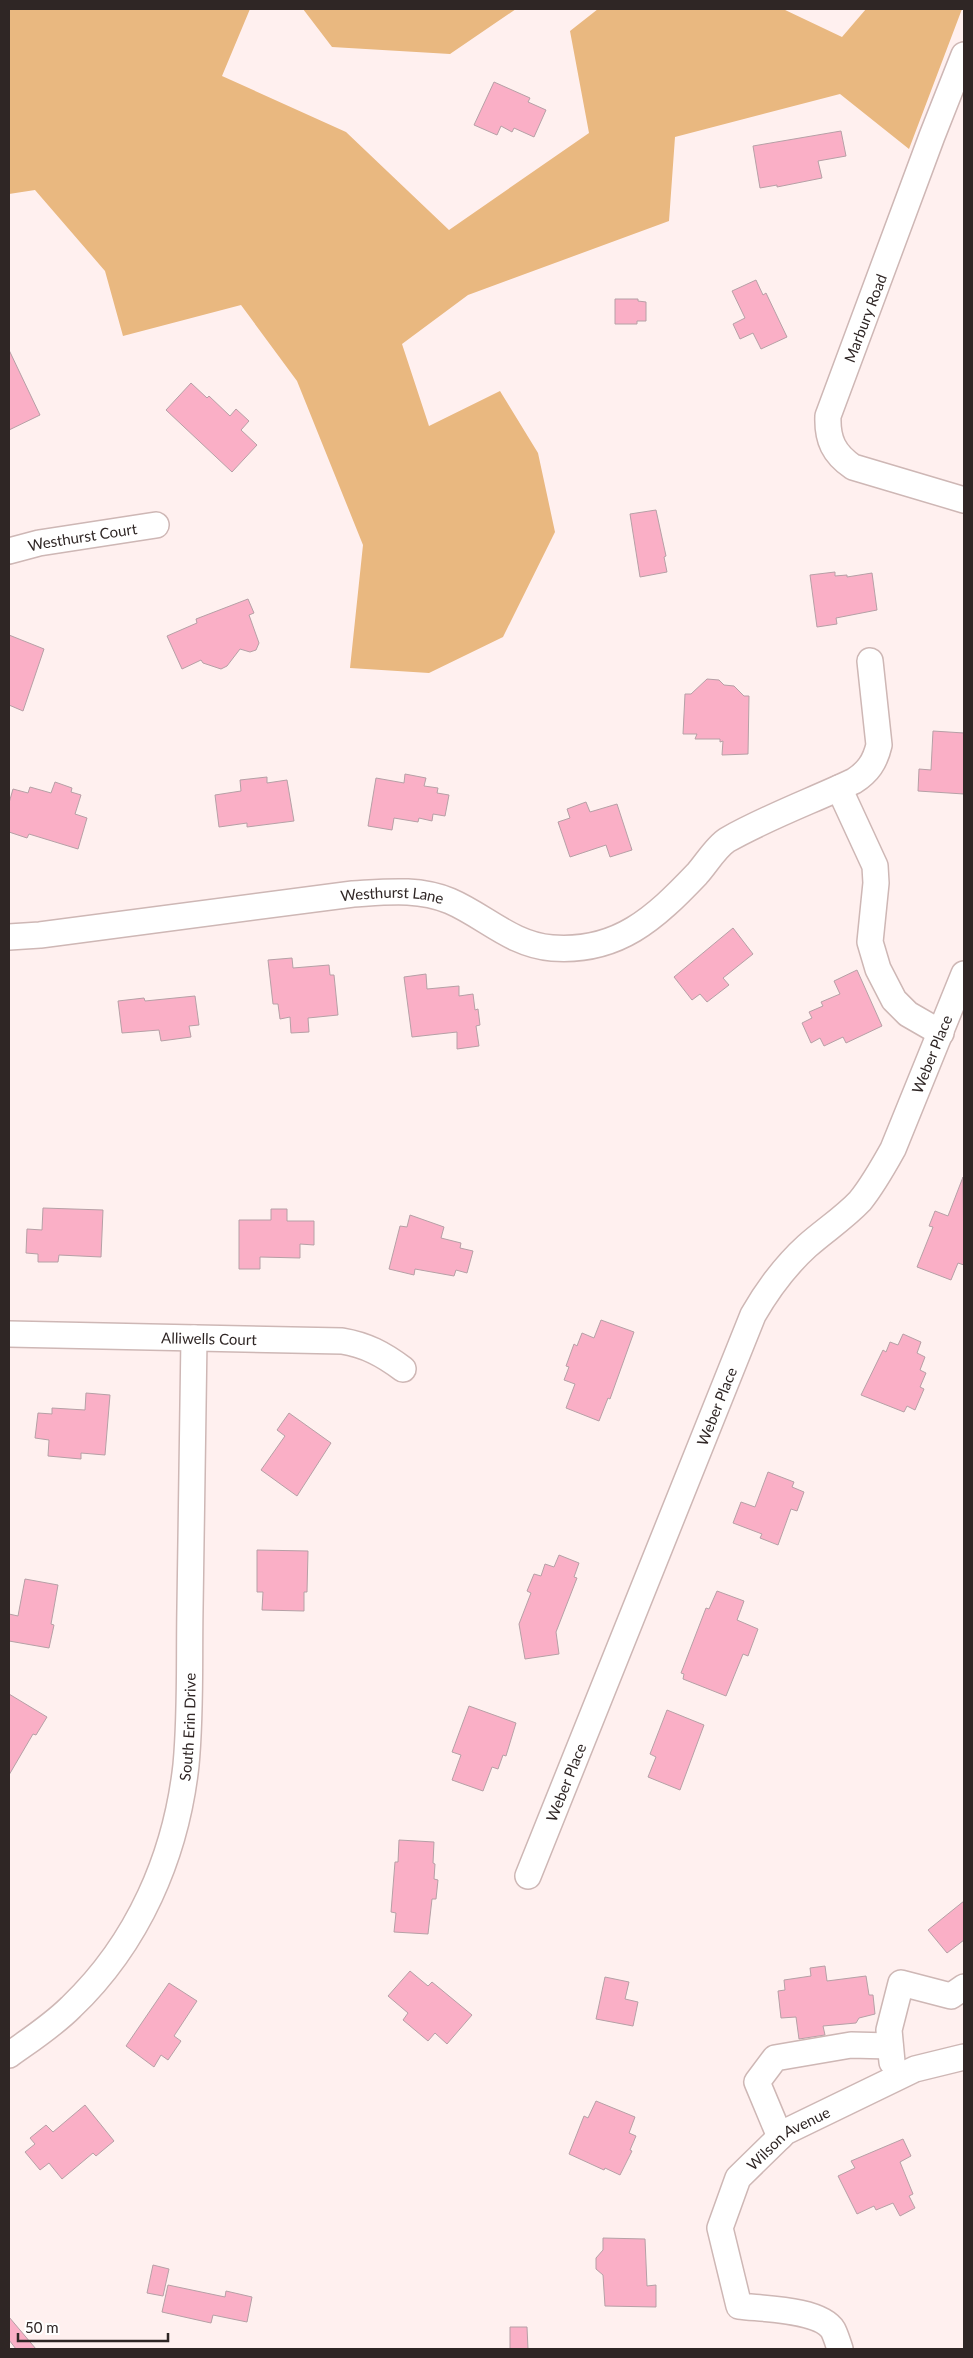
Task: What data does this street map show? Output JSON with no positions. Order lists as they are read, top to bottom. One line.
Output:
{"streets":{"street":["Marbury Road","Westhurst Court","Westhurst Lane","Weber Place","Alliwells Court","South Erin Drive","Wilson Avenue"]},"crossings":[["Alliwells Court","South Erin Drive"]],"scale_bar":"50 m"}
